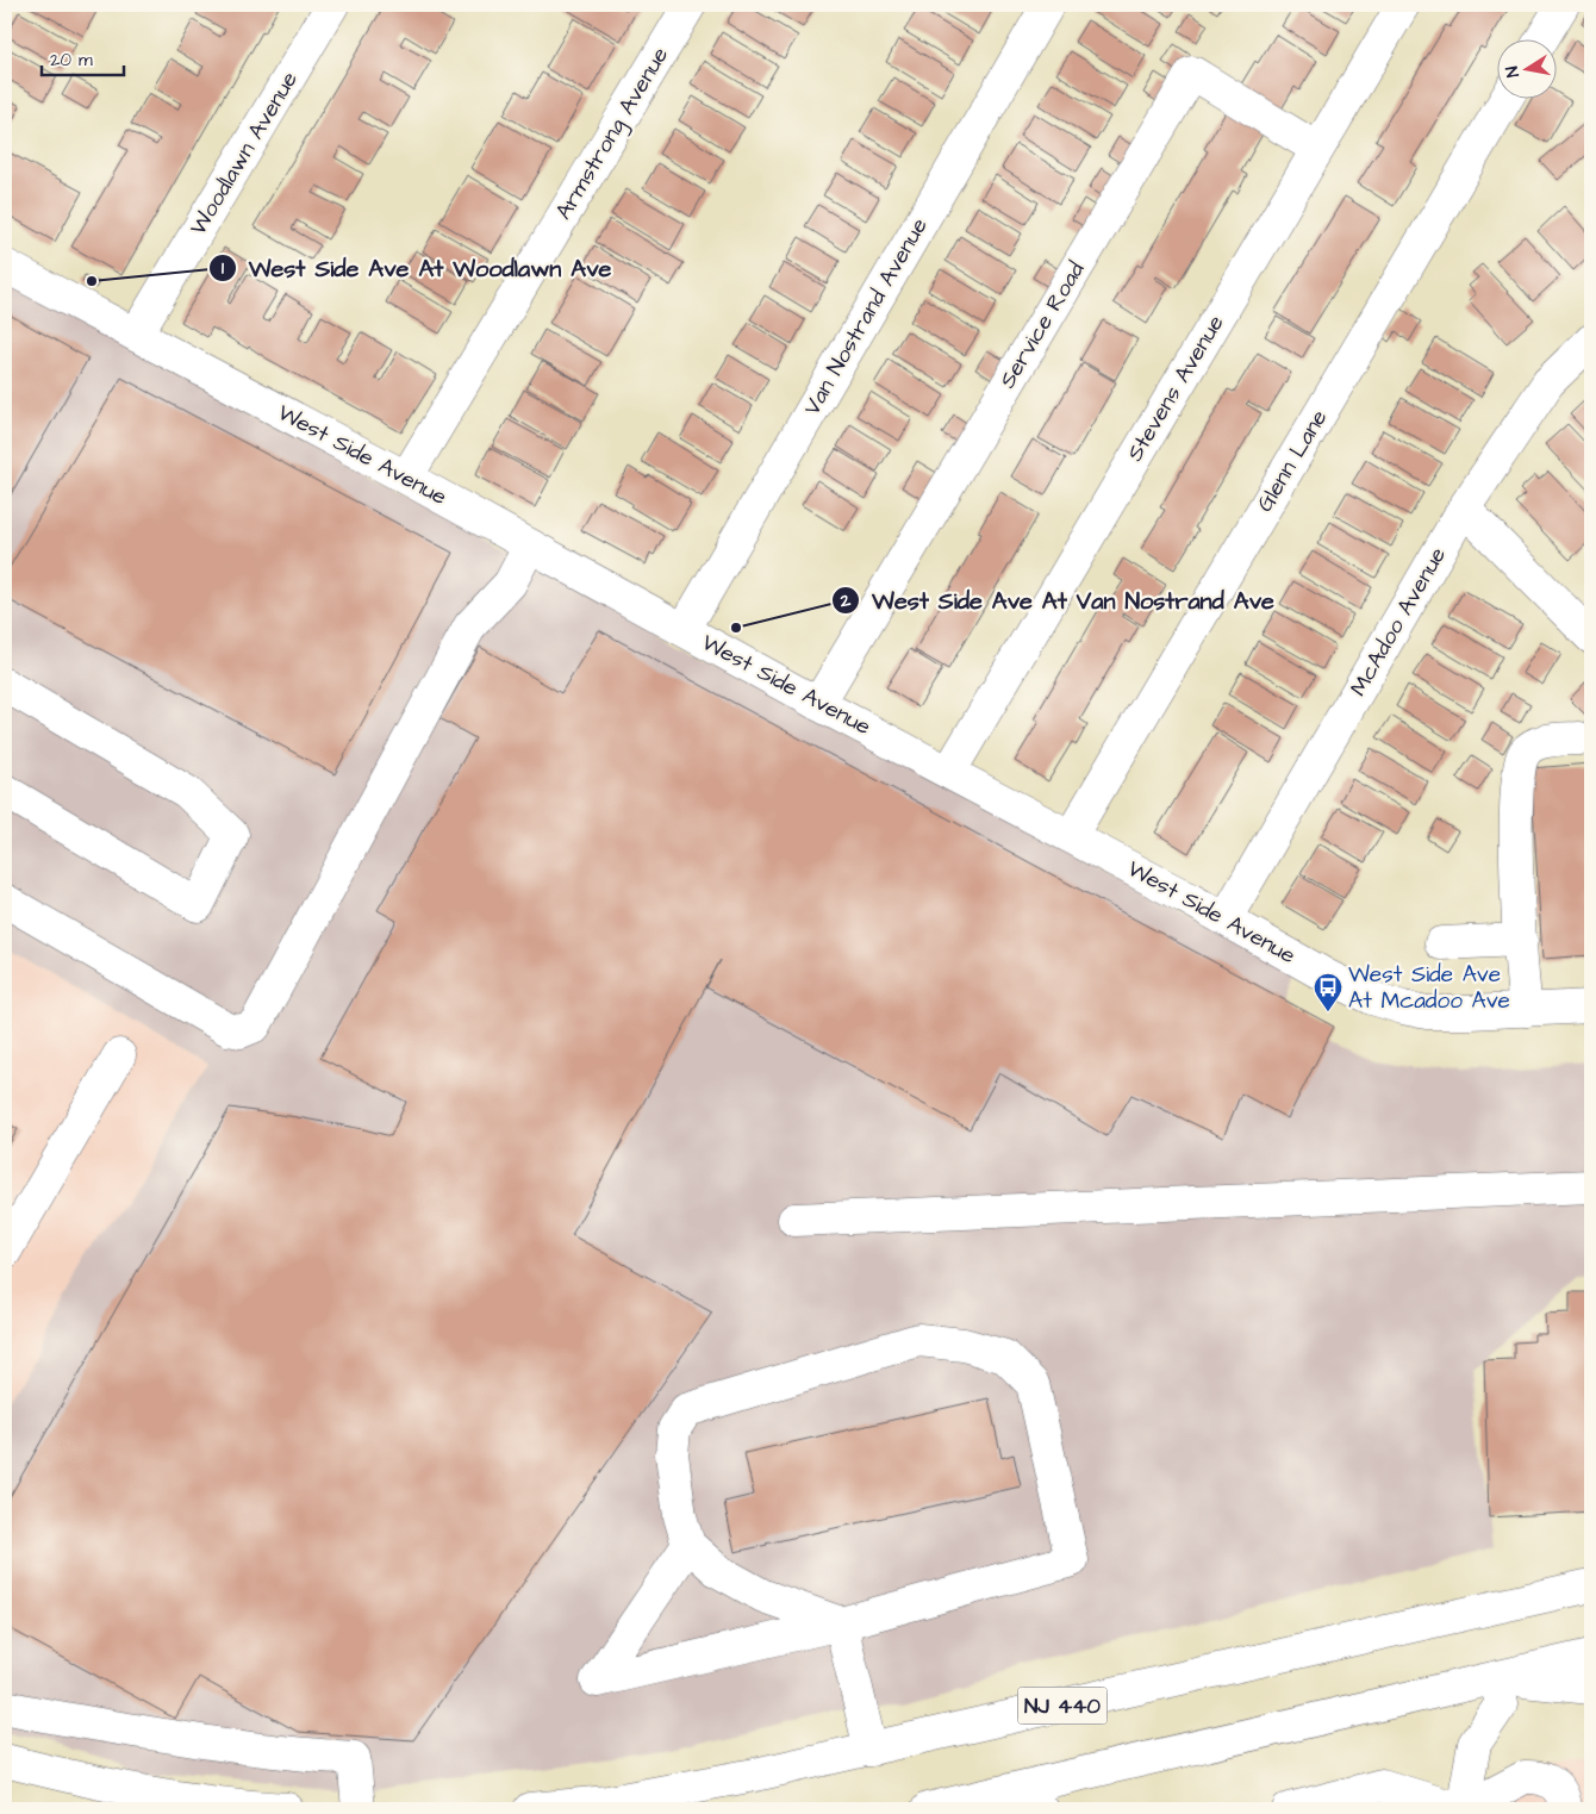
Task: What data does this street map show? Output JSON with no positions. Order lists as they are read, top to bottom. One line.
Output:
{"streets":{"main road":["Armstrong Avenue","Woodlawn Avenue","Van Nostrand Avenue","Service Road","Stevens Avenue","West Side Avenue","Glenn Lane","McAdoo Avenue","NJ 440"]},"crossings":[["Armstrong Avenue","West Side Avenue"],["Woodlawn Avenue","West Side Avenue"],["Van Nostrand Avenue","West Side Avenue"],["Service Road","Stevens Avenue"],["Service Road","West Side Avenue"],["Stevens Avenue","West Side Avenue"],["West Side Avenue","Glenn Lane"],["West Side Avenue","McAdoo Avenue"]],"places":{"other":["West Side Ave At Woodlawn Ave","West Side Ave At Van Nostrand Ave"],"bus stop":["West Side Ave At Mcadoo Ave"]},"scale_bar":"20 m","north":"left"}
